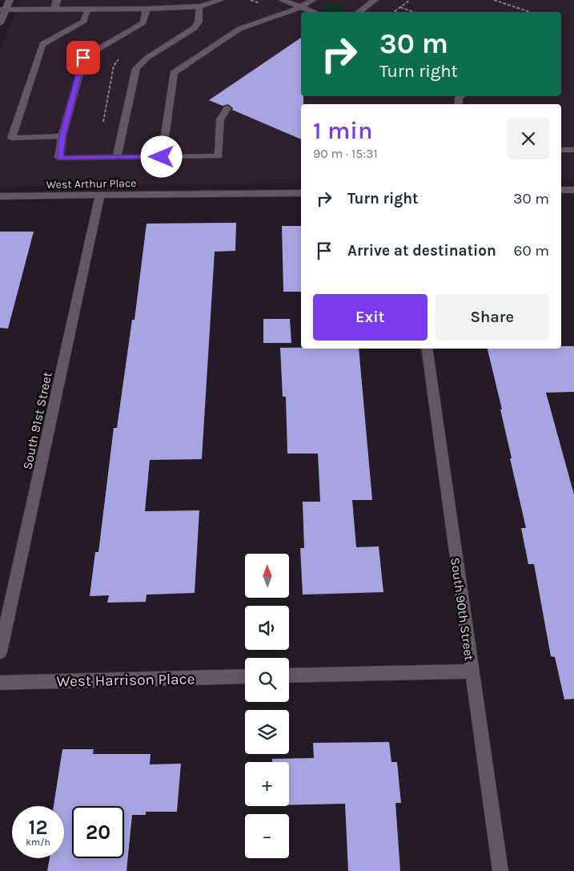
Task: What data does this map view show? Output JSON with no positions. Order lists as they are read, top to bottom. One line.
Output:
{"streets":{"street":["West Arthur Place","South 91st Street","South 90th Street","West Harrison Place"]},"crossings":[["West Arthur Place","South 91st Street"]],"north":"top","page":{"turn":["30 m","Turn right"],"heading":["1 min","90 m · 15:31"],"list":[{"name":"Turn right","value":"30 m"},{"name":"Arrive at destination","value":"60 m"}],"buttons":["Exit","Share"],"map_buttons":["+","−"],"speed":"12 km/h","limit":"20"}}
